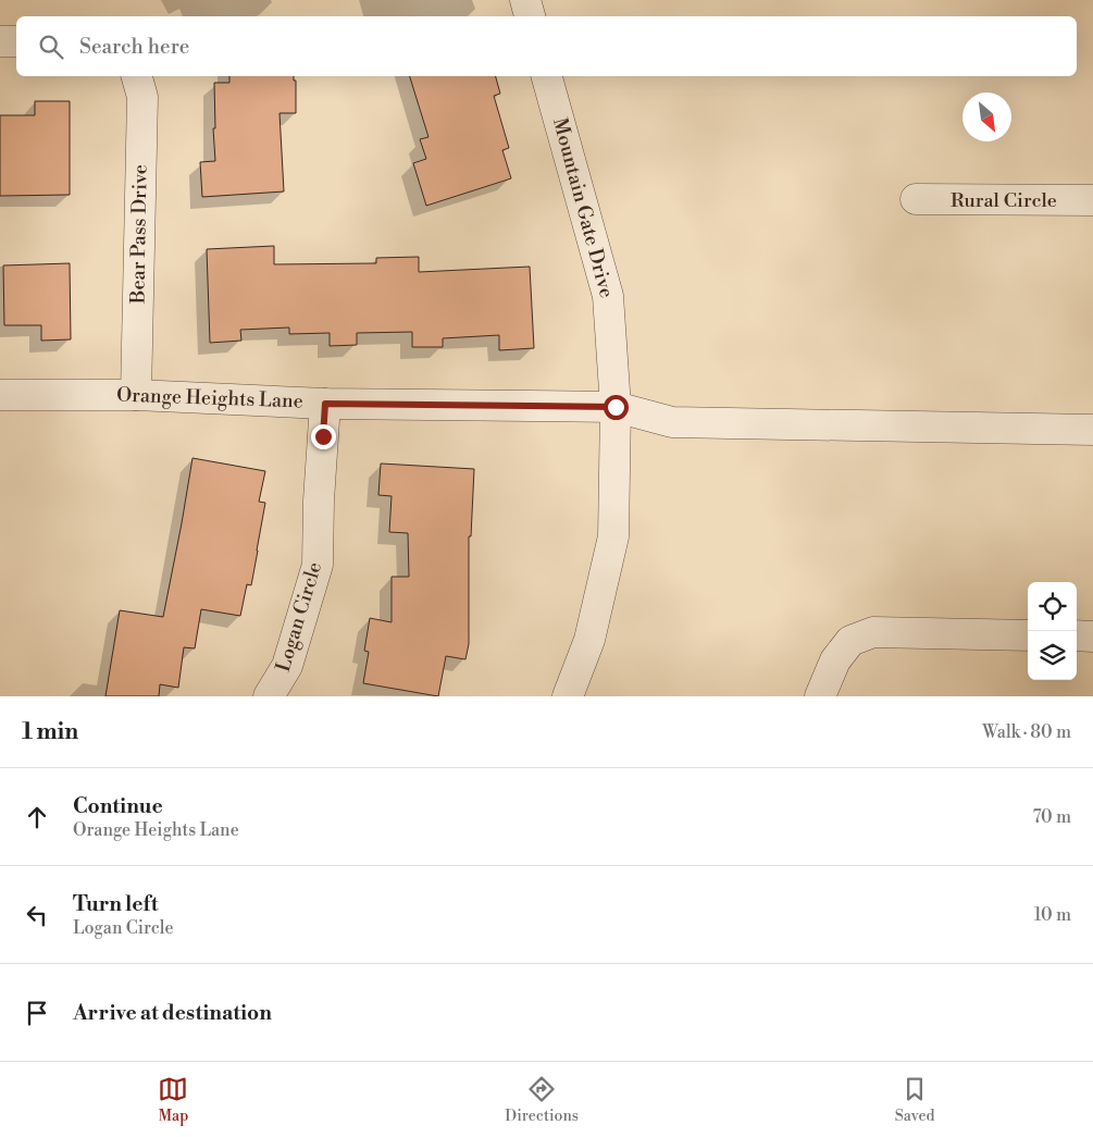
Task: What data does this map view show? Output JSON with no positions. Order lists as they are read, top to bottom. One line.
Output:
{"streets":{"street":["Rural Circle","Mountain Gate Drive","Bear Pass Drive","Orange Heights Lane","Logan Circle"]},"crossings":[["Mountain Gate Drive","Orange Heights Lane"],["Bear Pass Drive","Orange Heights Lane"],["Orange Heights Lane","Logan Circle"]],"north":"bottom right","page":{"search":"Search here","heading":["1 min","Walk · 80 m"],"list":[["Continue","Orange Heights Lane","70 m"],["Turn left","Logan Circle","10 m"],"Arrive at destination"],"nav":["Map","Directions","Saved"]}}
